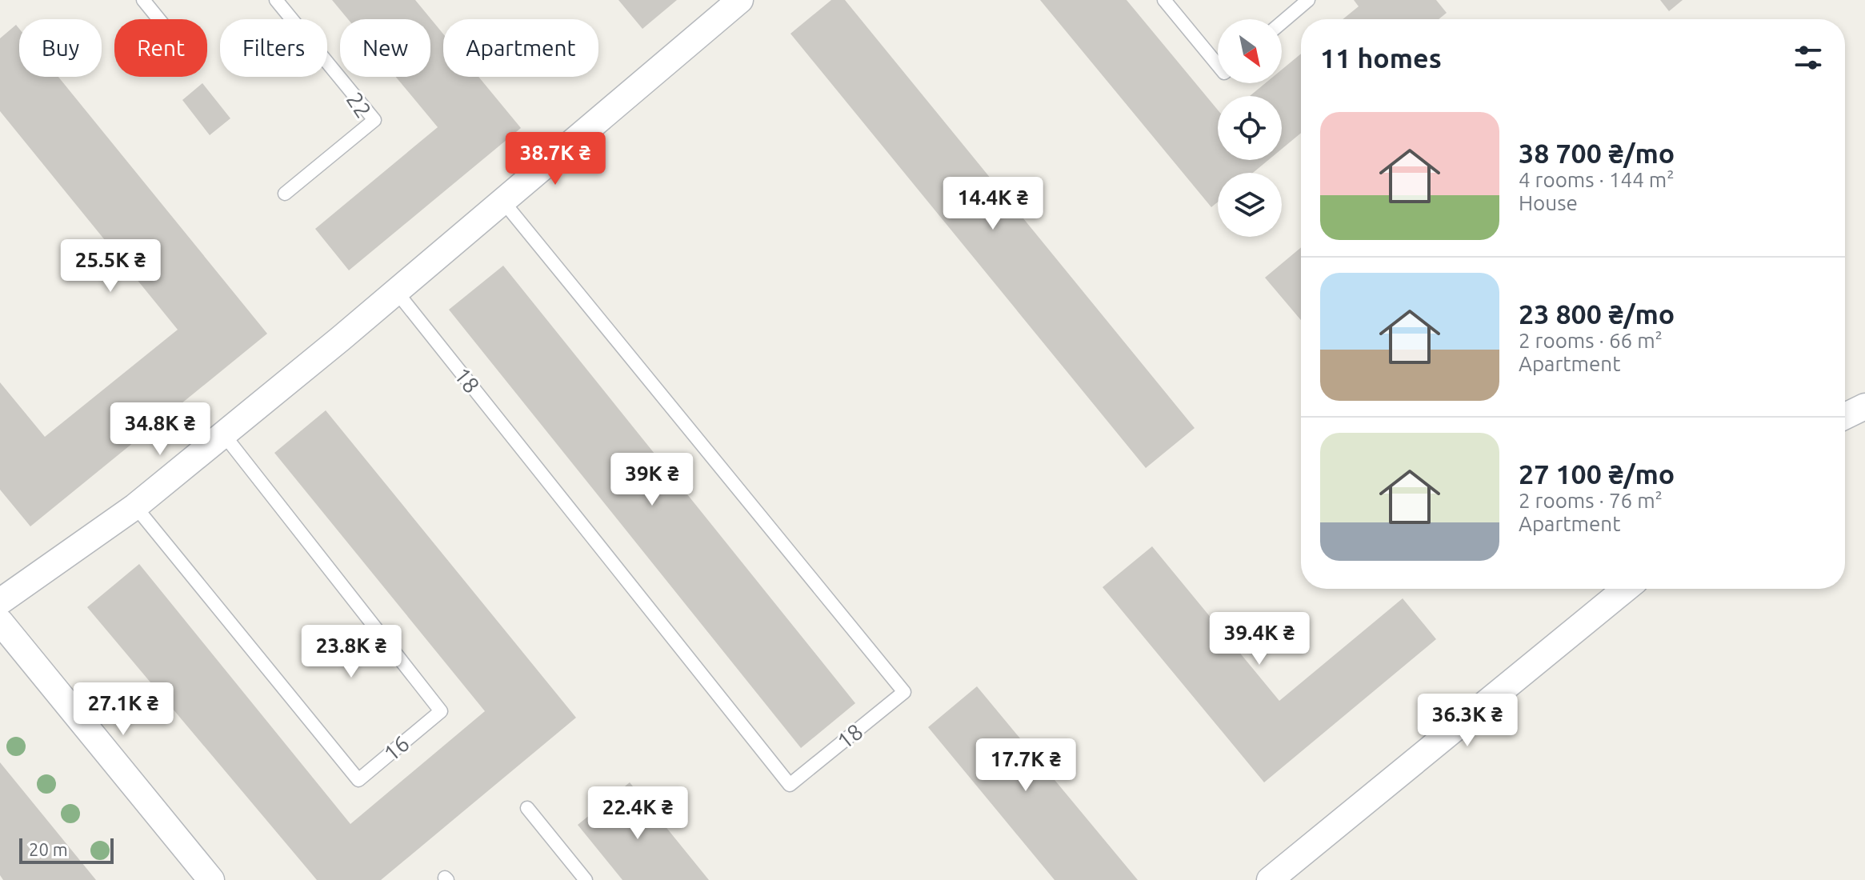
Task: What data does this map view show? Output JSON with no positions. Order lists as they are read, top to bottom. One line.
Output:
{"streets":{"lane":["22","18","16"]},"scale_bar":"20 m","north":"bottom right","page":{"chip":["Buy","Rent","Filters","New","Apartment"],"heading":"11 homes","list":[{"name":"38 700 ₴/mo","note":"4 rooms · 144 m² · House"},{"name":"23 800 ₴/mo","note":"2 rooms · 66 m² · Apartment"},{"name":"27 100 ₴/mo","note":"2 rooms · 76 m² · Apartment"}],"price":["38.7K ₴","14.4K ₴","25.5K ₴","34.8K ₴","39K ₴","39.4K ₴","23.8K ₴","27.1K ₴","36.3K ₴","17.7K ₴","22.4K ₴"],"scale":"20 m"}}
